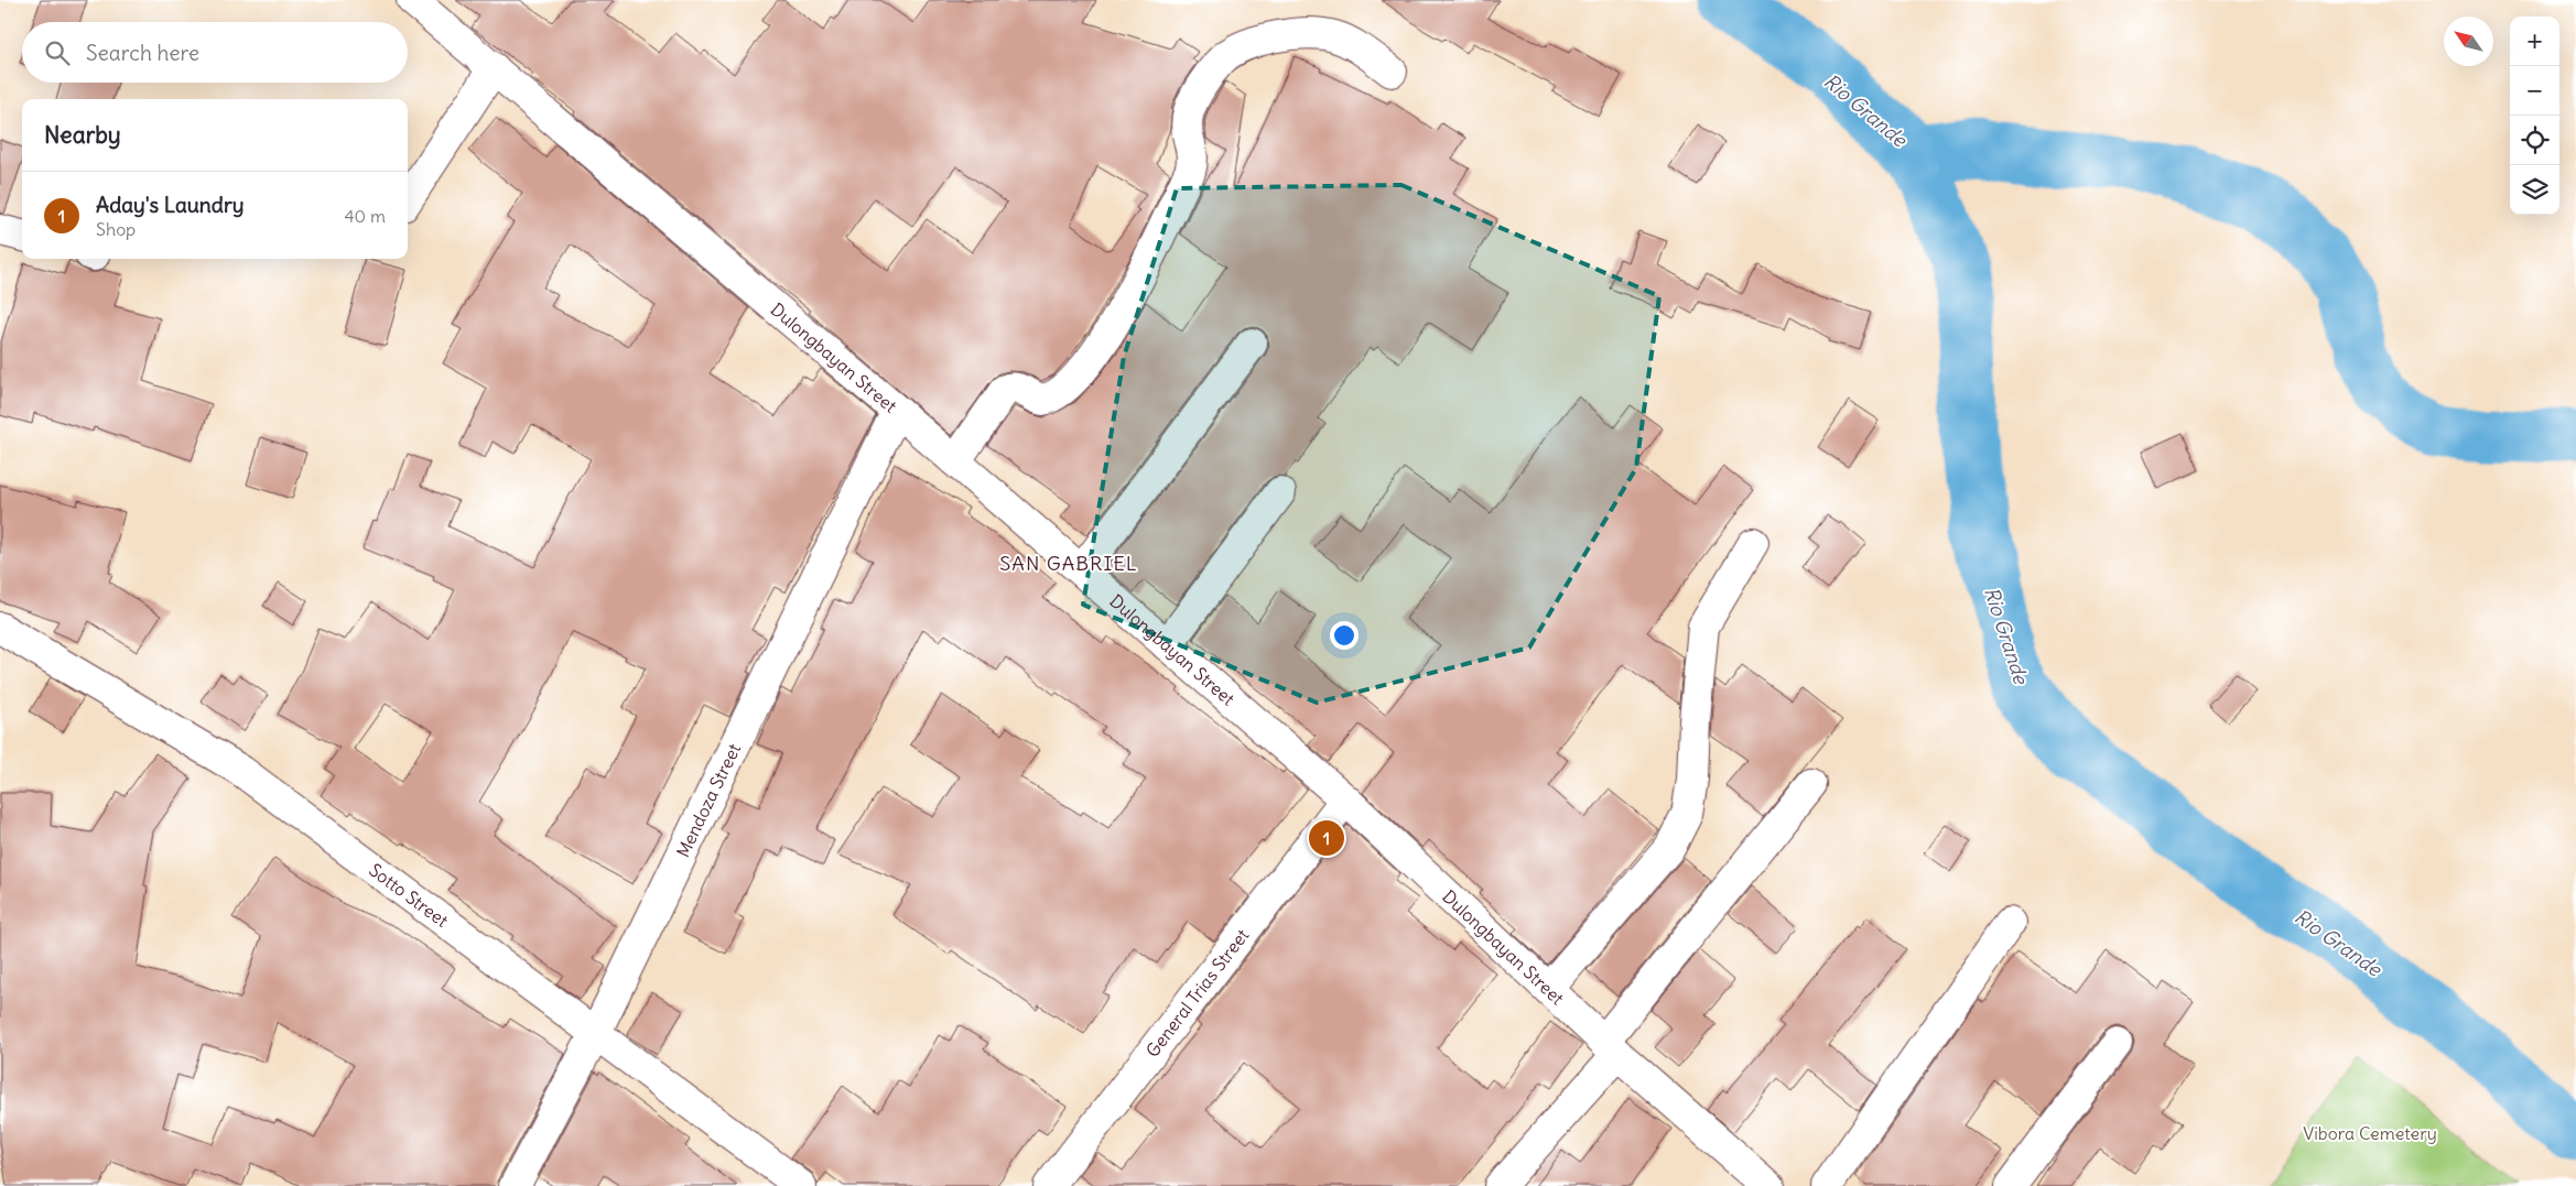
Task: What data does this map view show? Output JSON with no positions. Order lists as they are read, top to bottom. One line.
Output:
{"streets":{"street":["Dulongbayan Street","Mendoza Street","Sotto Street","General Trias Street"]},"crossings":[["Dulongbayan Street","Mendoza Street"],["Dulongbayan Street","General Trias Street"],["Mendoza Street","Sotto Street"]],"districts":["SAN GABRIEL"],"water":["Rio Grande"],"parks":["Vibora Cemetery"],"north":"top left","page":{"map_buttons":["+","−"],"search":"Search here","heading":"Nearby","list":[{"mark":"1","name":"Aday's Laundry","note":"Shop","value":"40 m"}],"pins":"1"}}
